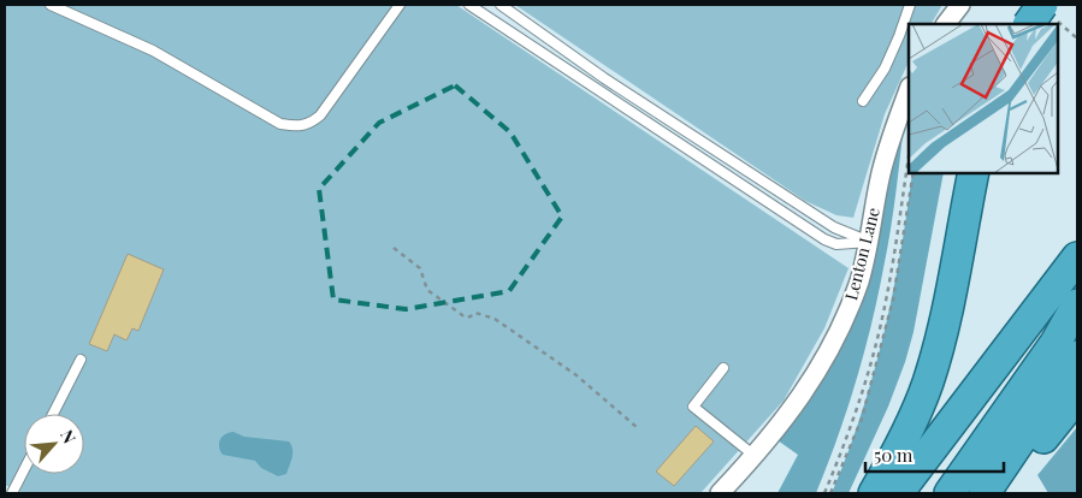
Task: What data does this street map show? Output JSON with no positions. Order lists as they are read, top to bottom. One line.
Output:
{"streets":{"street":["Lenton Lane"]},"scale_bar":"50 m","north":"top right"}
